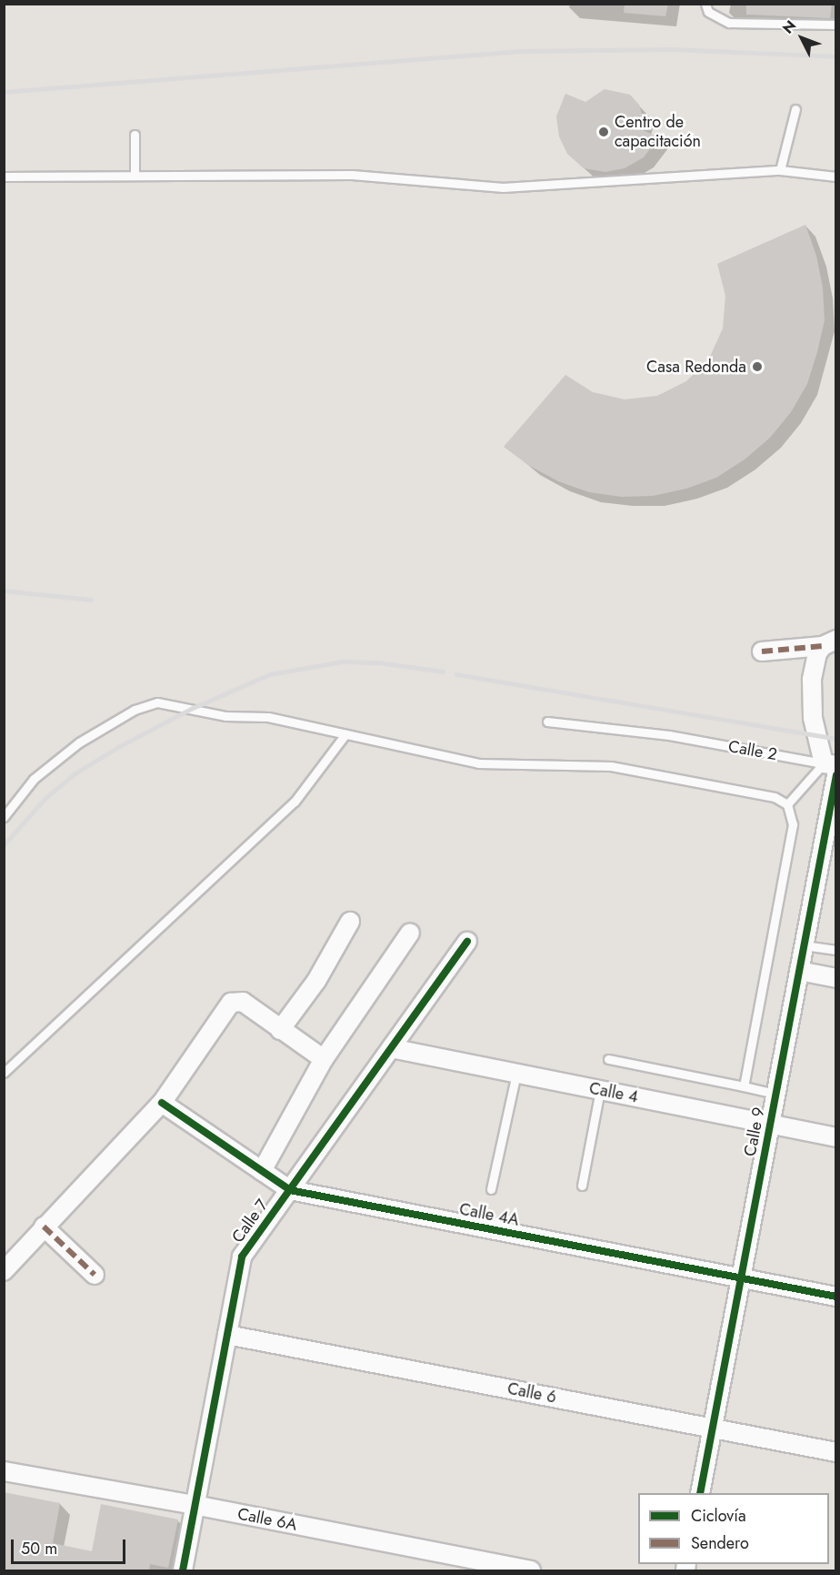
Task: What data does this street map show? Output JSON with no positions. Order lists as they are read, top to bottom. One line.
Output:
{"streets":{"street":["Calle 4","Calle 9","Calle 4A","Calle 7","Calle 6","Calle 6A"],"lane":["Calle 2"]},"crossings":[["Calle 2","Calle 9"],["Calle 4","Calle 9"],["Calle 4","Calle 7"],["Calle 9","Calle 4A"],["Calle 9","Calle 6"],["Calle 4A","Calle 7"],["Calle 7","Calle 6"],["Calle 7","Calle 6A"]],"places":["Centro de capacitación","Casa Redonda"],"legend":["Ciclovía","Sendero"],"scale_bar":"50 m","north":"top left"}
